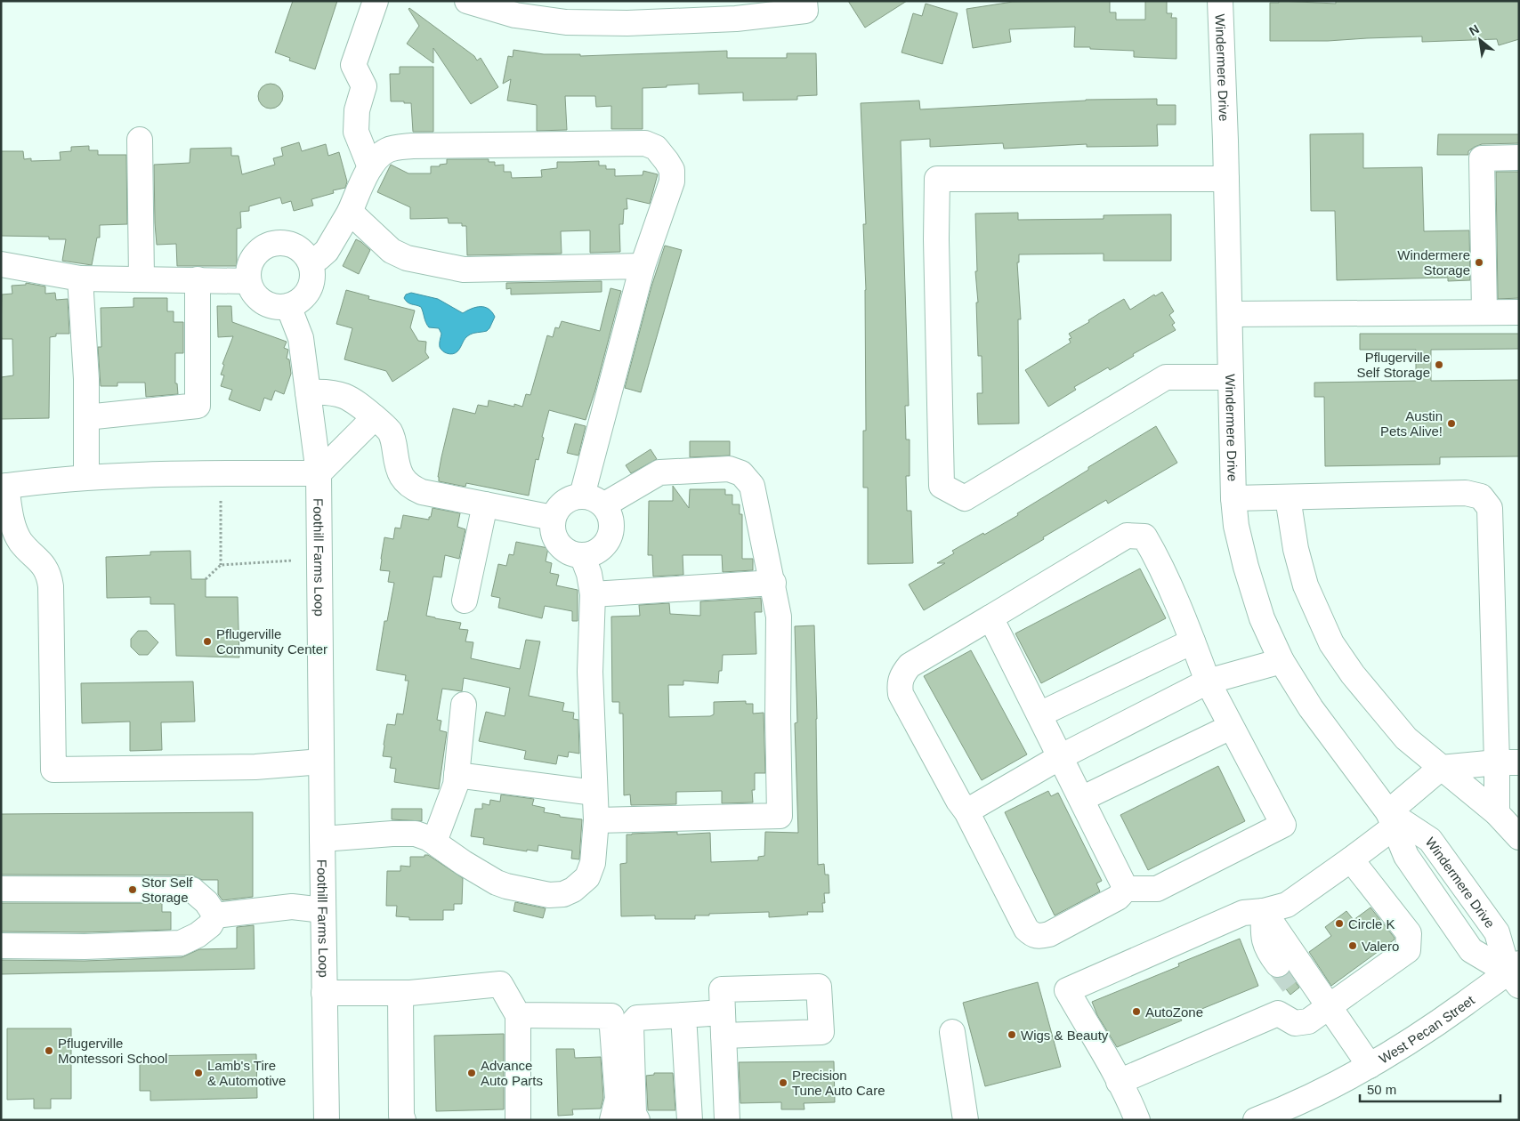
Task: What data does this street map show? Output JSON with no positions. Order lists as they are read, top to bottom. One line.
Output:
{"streets":{"street":["Windermere Drive","Foothill Farms Loop","West Pecan Street"]},"crossings":[["Windermere Drive","West Pecan Street"]],"places":["Windermere Storage","Pflugerville Self Storage","Austin Pets Alive!","Pflugerville Community Center","Stor Self Storage","Circle K","Valero","AutoZone","Wigs & Beauty","Pflugerville Montessori School","Lamb's Tire & Automotive","Advance Auto Parts","Precision Tune Auto Care"],"scale_bar":"50 m","north":"top left"}
